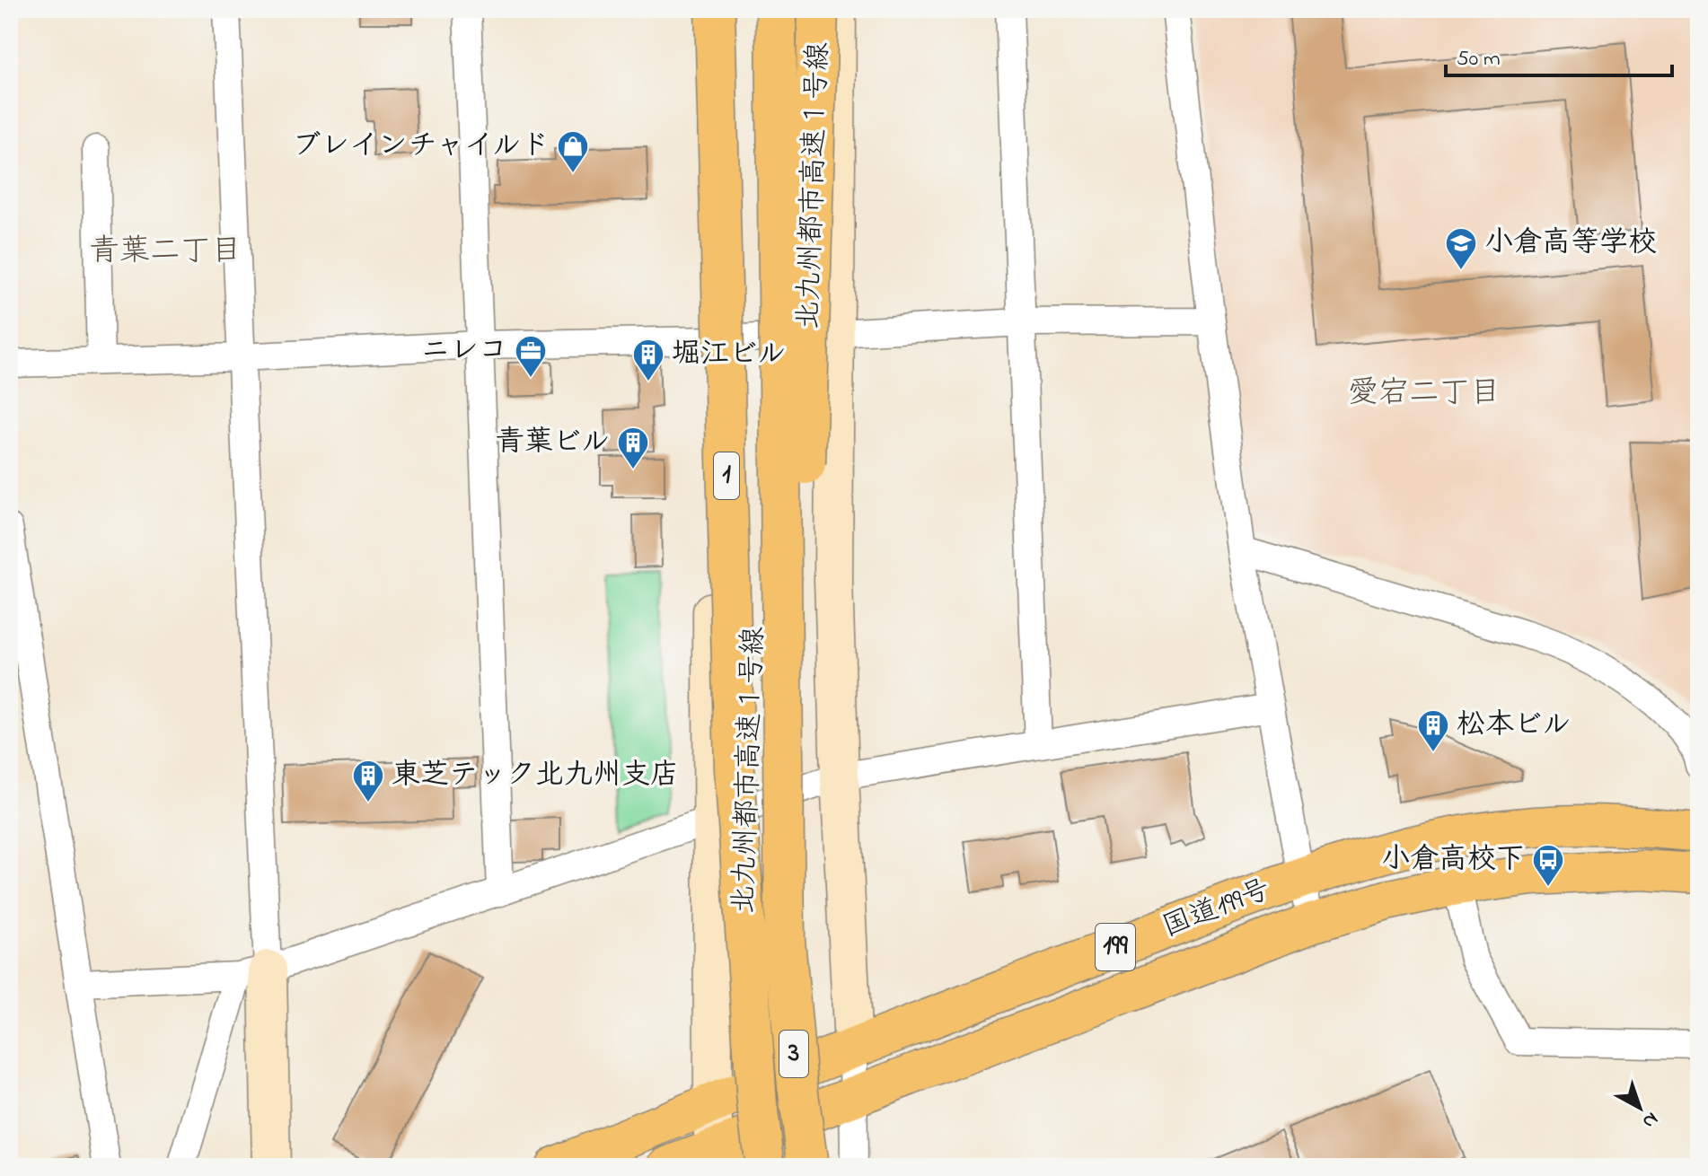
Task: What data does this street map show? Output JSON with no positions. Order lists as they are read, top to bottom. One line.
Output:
{"streets":{"highway":["北九州都市高速１号線","1","国道199号","199","3"]},"crossings":[["北九州都市高速１号線","3"]],"districts":["青葉二丁目","愛宕二丁目"],"places":{"shop":["ブレインチャイルド"],"school or university":["小倉高等学校"],"office":["ニレコ"],"building":["堀江ビル","青葉ビル","松本ビル","東芝テック北九州支店"],"bus stop":["小倉高校下"]},"scale_bar":"50 m","north":"bottom right"}
